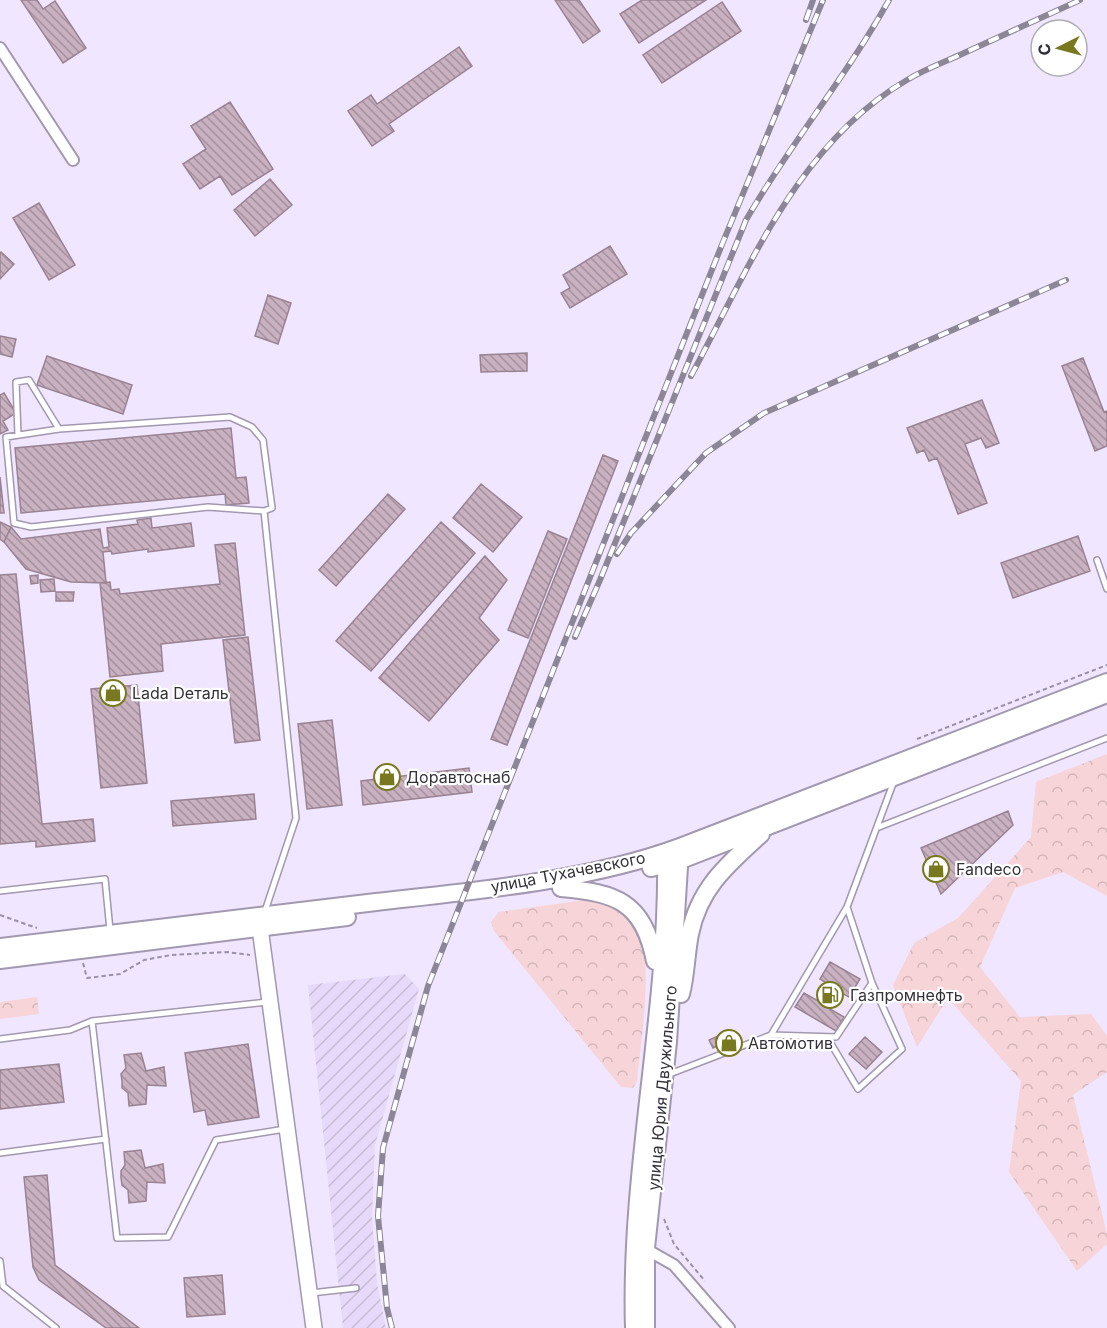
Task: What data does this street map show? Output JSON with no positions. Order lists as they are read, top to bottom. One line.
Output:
{"streets":{"main road":["улица Тухачевского","улица Юрия Двужильного"]},"crossings":[["улица Тухачевского","улица Юрия Двужильного"]],"places":{"shop":["Lada Dеталь","Доравтоснаб","Fandeco","Автомотив"],"fuel station":["Газпромнефть"]},"north":"left"}
